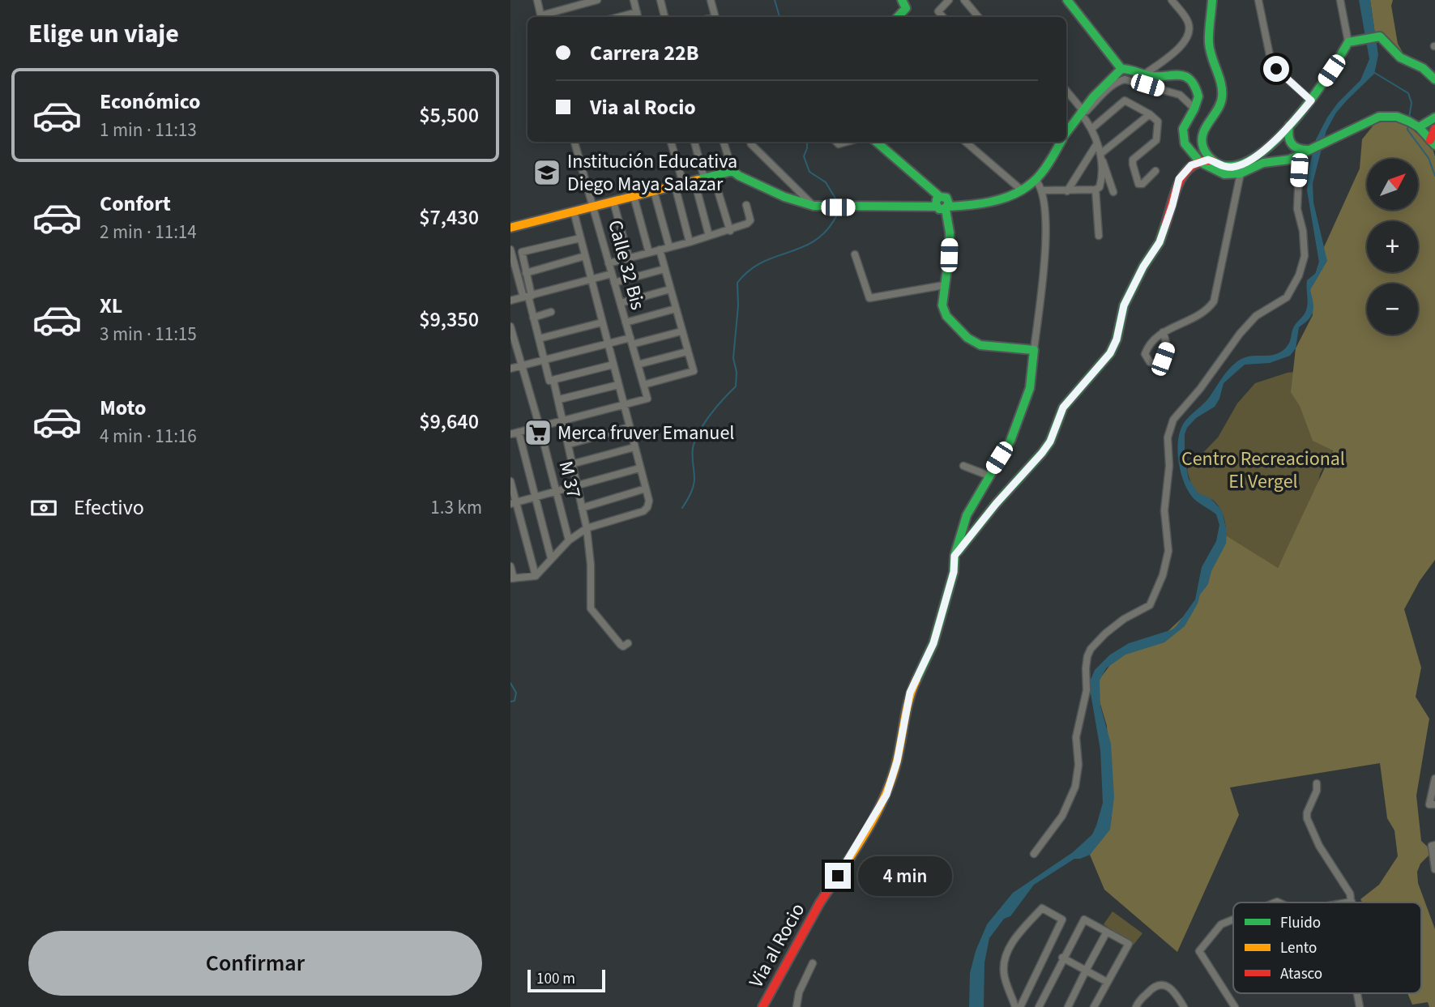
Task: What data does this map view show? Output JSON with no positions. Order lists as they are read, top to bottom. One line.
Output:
{"streets":{"main road":["Via al Rocio"],"street":["Calle 32 Bis","M 37"]},"parks":["Centro Recreacional El Vergel"],"places":{"school or university":["Institución Educativa Diego Maya Salazar"],"supermarket":["Merca fruver Emanuel"]},"legend":["Fluido","Lento","Atasco"],"scale_bar":"100 m","north":"top right","page":{"heading":"Elige un viaje","banner":["Carrera 22B","Via al Rocio"],"list":[{"name":"Económico","note":"1 min · 11:13","value":"$5,500"},{"name":"Confort","note":"2 min · 11:14","value":"$7,430"},{"name":"XL","note":"3 min · 11:15","value":"$9,350"},{"name":"Moto","note":"4 min · 11:16","value":"$9,640"}],"map_buttons":["+","−"],"pay":["Efectivo","1.3 km"],"bubble":"4 min","buttons":"Confirmar","scale":"100 m"}}
